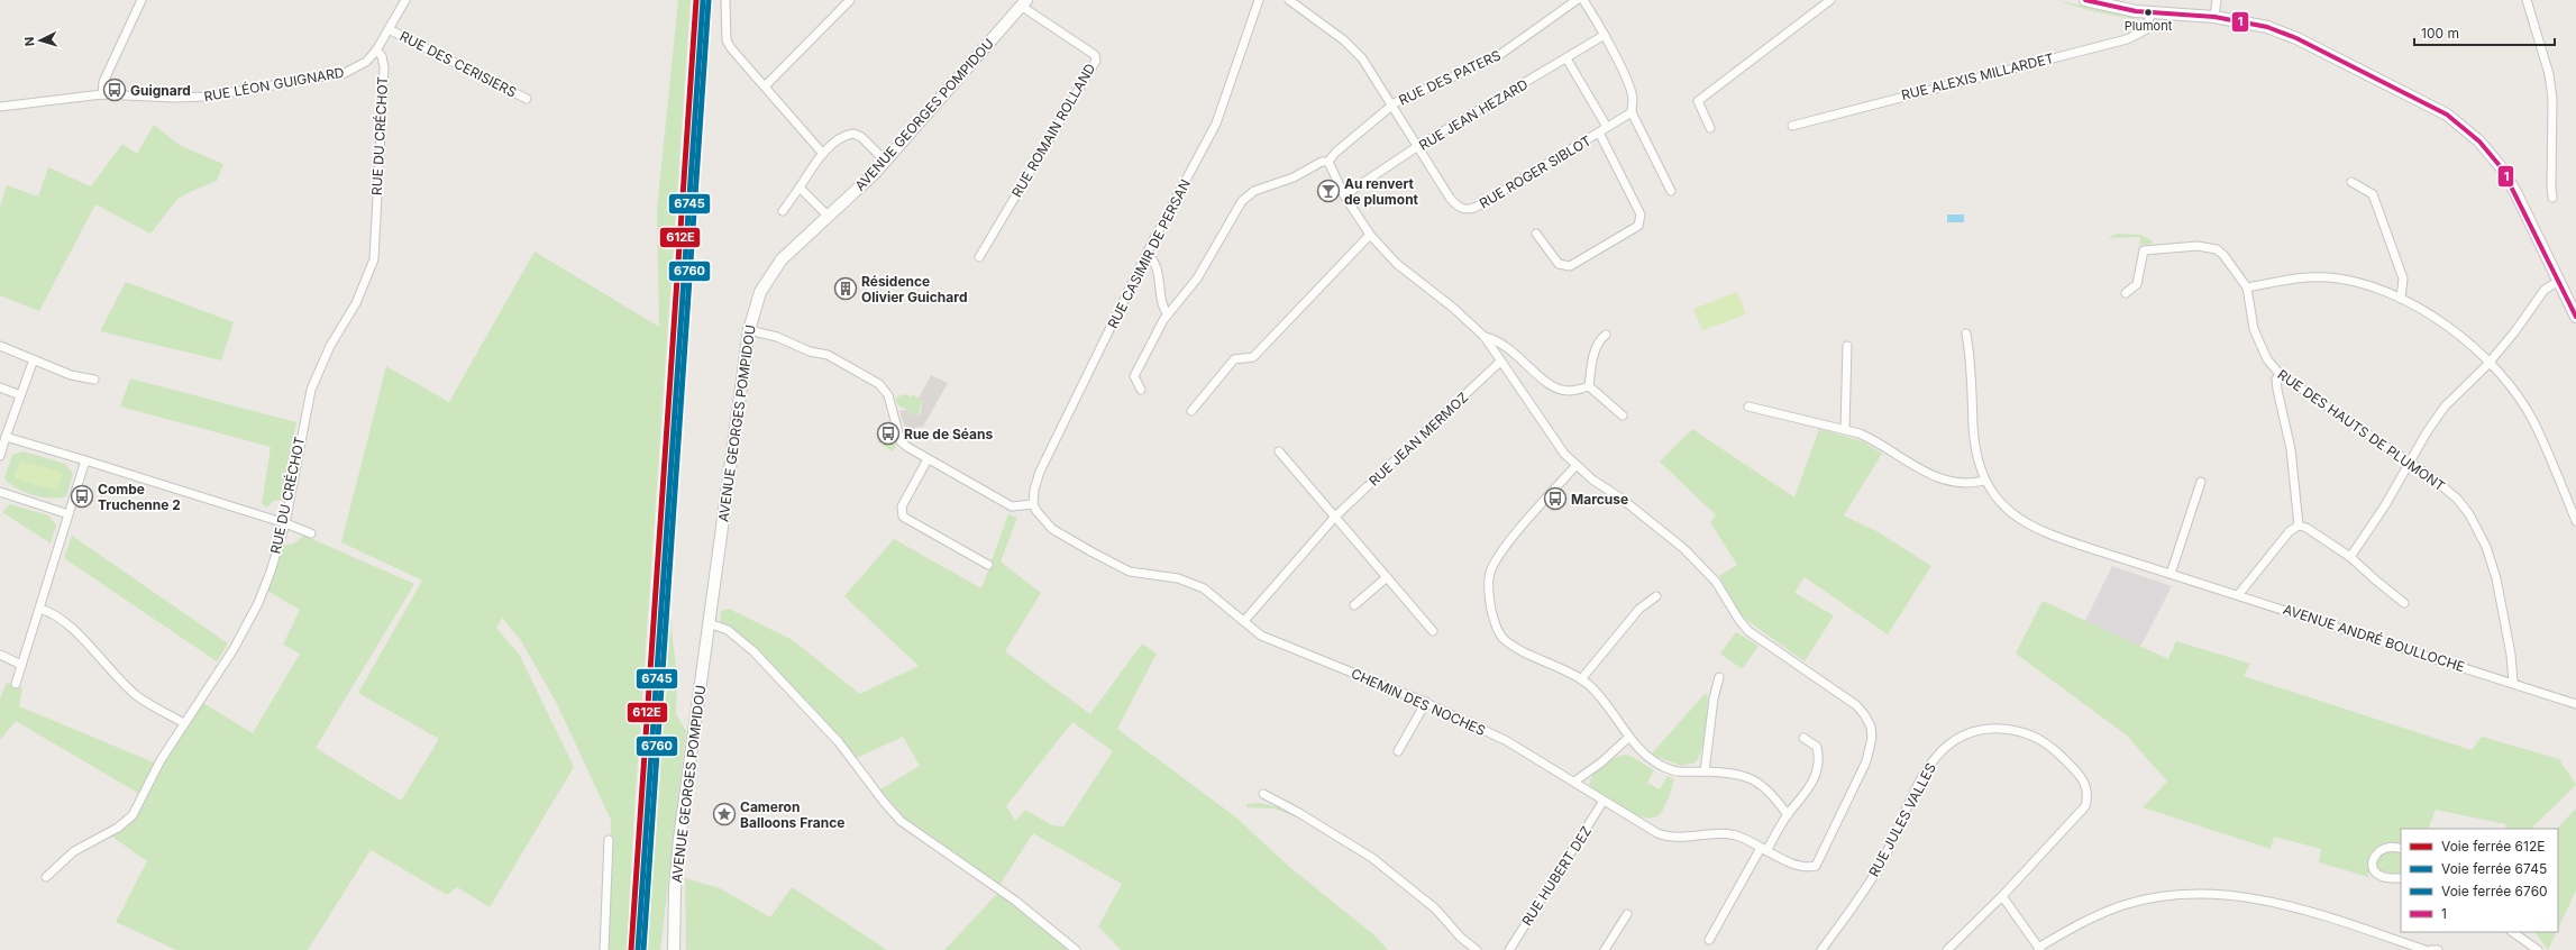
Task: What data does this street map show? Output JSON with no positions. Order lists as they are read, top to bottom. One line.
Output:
{"streets":{"main road":["AVENUE GEORGES POMPIDOU"],"street":["RUE DES CERISIERS","RUE ALEXIS MILLARDET","RUE DES PATERS","RUE LÉON GUIGNARD","RUE JEAN HEZARD","RUE ROMAIN ROLLAND","RUE DU CRÉCHOT","RUE ROGER SIBLOT","RUE CASIMIR DE PERSAN","RUE DES HAUTS DE PLUMONT","RUE JEAN MERMOZ","AVENUE ANDRÉ BOULLOCHE","CHEMIN DES NOCHES","RUE JULES VALLES","RUE HUBERT DEZ"]},"crossings":[["RUE DES CERISIERS","RUE LÉON GUIGNARD"],["RUE DES PATERS","RUE ROGER SIBLOT"],["RUE LÉON GUIGNARD","RUE DU CRÉCHOT"],["AVENUE GEORGES POMPIDOU","RUE ROMAIN ROLLAND"],["RUE JEAN HEZARD","RUE ROGER SIBLOT"],["RUE CASIMIR DE PERSAN","CHEMIN DES NOCHES"],["RUE DES HAUTS DE PLUMONT","AVENUE ANDRÉ BOULLOCHE"],["RUE JEAN MERMOZ","CHEMIN DES NOCHES"],["CHEMIN DES NOCHES","RUE HUBERT DEZ"]],"places":{"other":["Plumont"],"bus stop":["Guignard","Rue de Séans","Combe Truchenne 2","Marcuse"],"bar":["Au renvert de plumont"],"building":["Résidence Olivier Guichard"],"place":["Cameron Balloons France"]},"lines":["rail line 612E","rail line 6745","rail line 6760","transit line 1"],"legend":["Voie ferrée 612E","Voie ferrée 6745","Voie ferrée 6760","1"],"scale_bar":"100 m","north":"left"}
